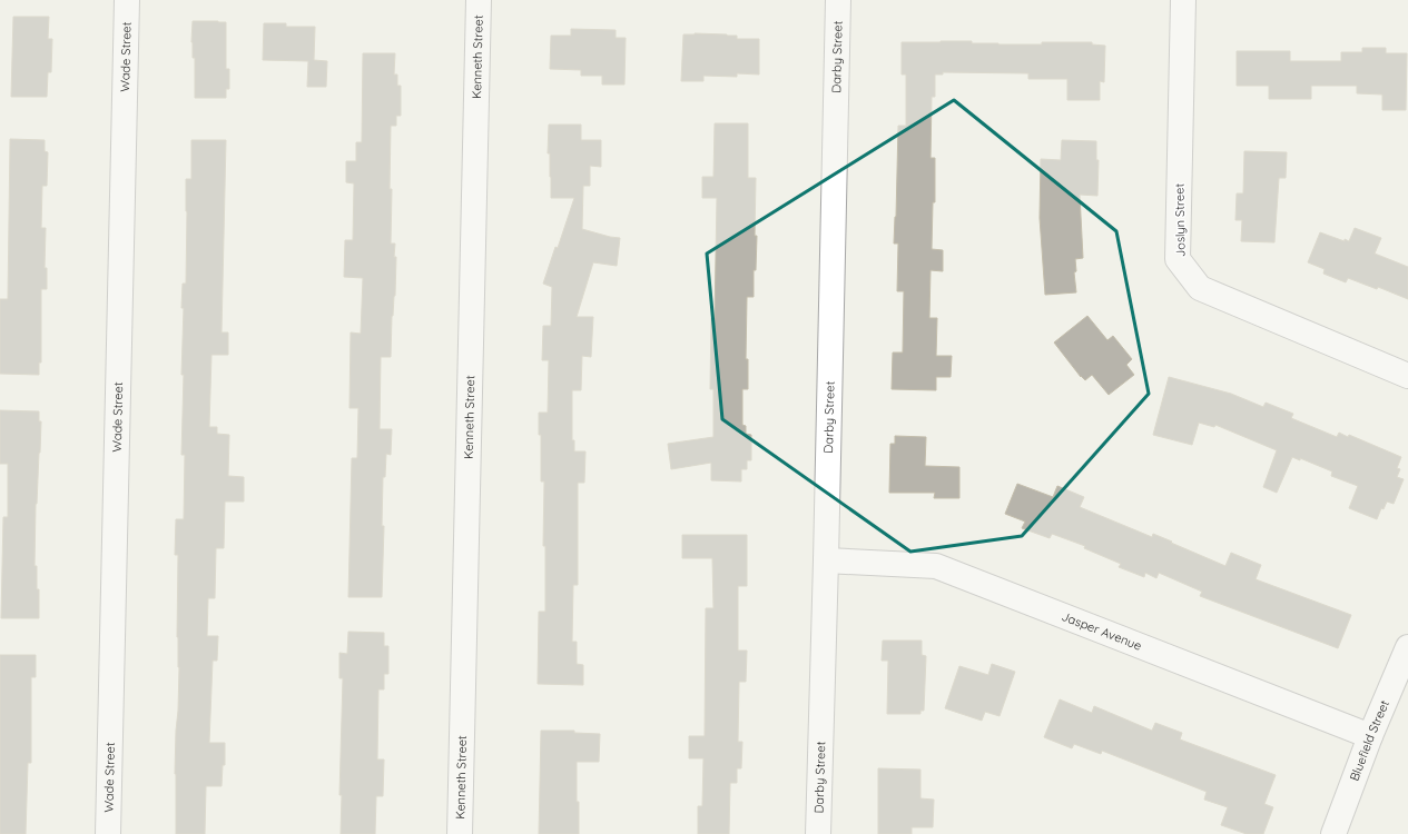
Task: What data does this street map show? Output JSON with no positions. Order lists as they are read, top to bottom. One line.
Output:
{"streets":{"street":["Wade Street","Kenneth Street","Darby Street","Joslyn Street","Jasper Avenue","Bluefield Street"]},"crossings":[["Darby Street","Jasper Avenue"],["Jasper Avenue","Bluefield Street"]]}
